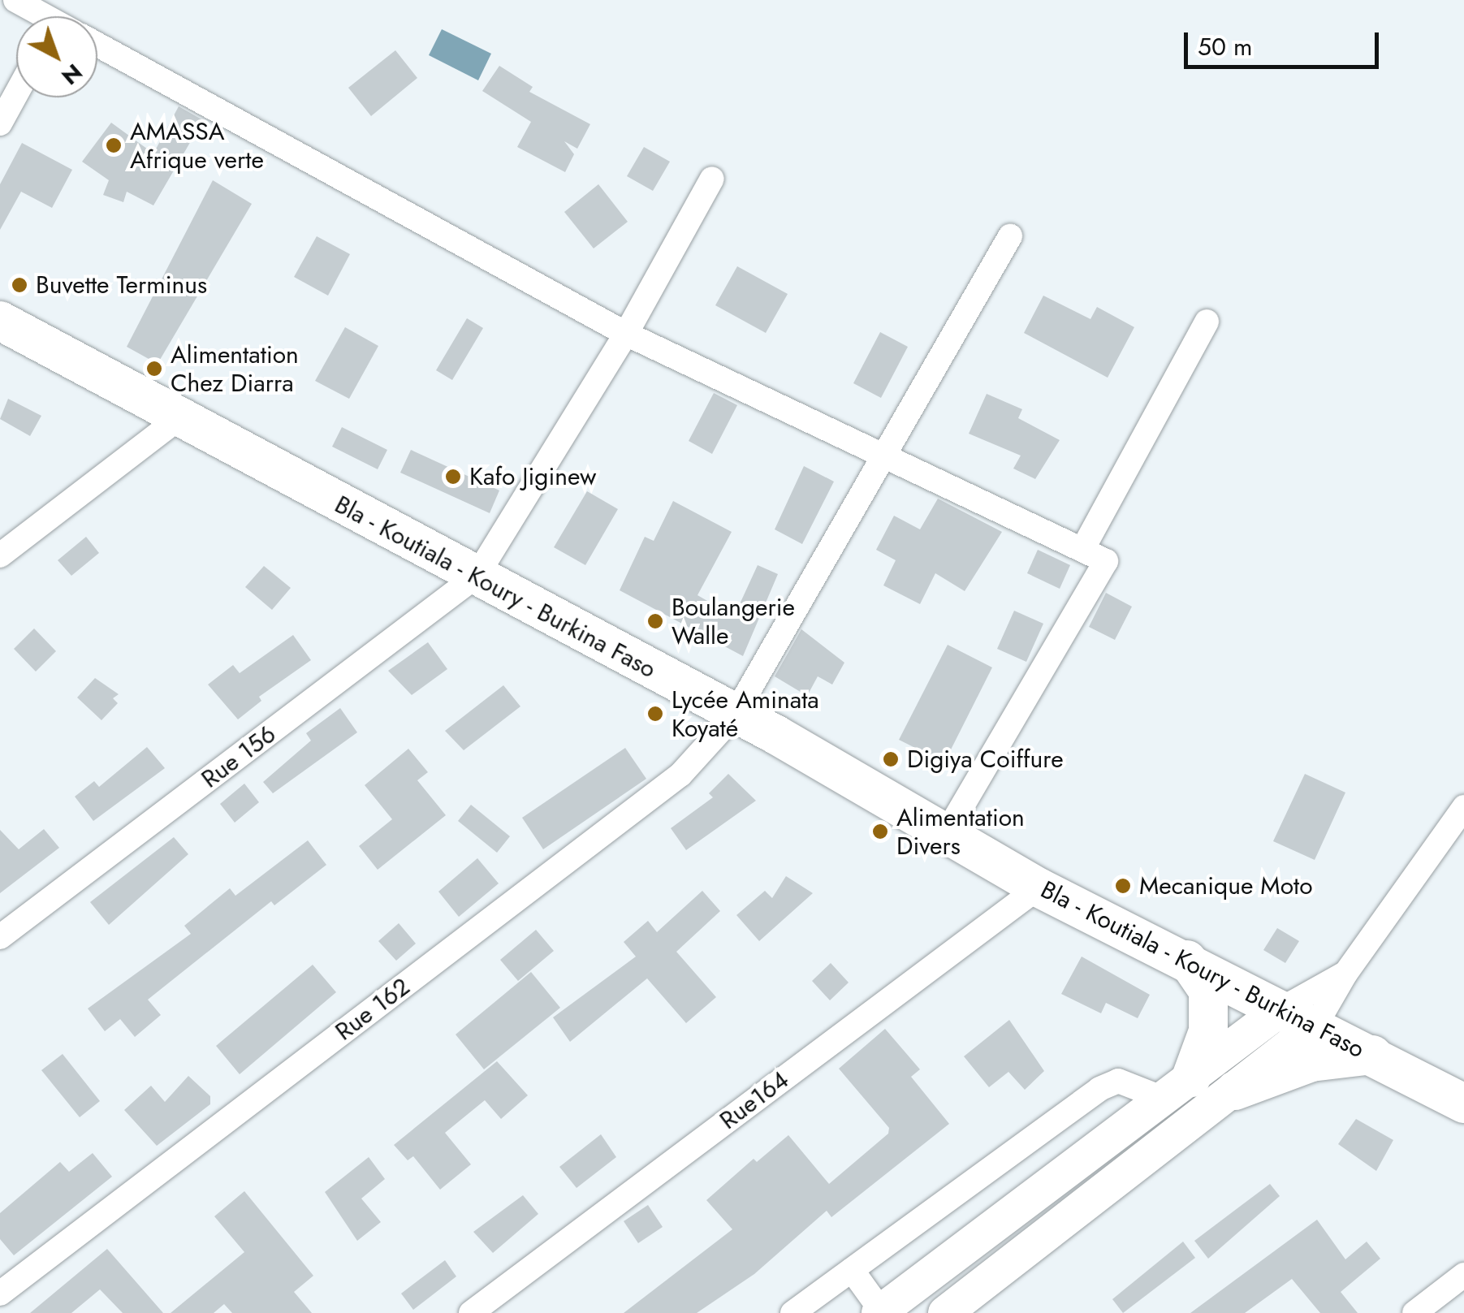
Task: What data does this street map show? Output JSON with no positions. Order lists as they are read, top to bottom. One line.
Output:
{"streets":{"main road":["Bla - Koutiala - Koury - Burkina Faso"],"street":["Rue 156","Rue 162","Rue164"]},"crossings":[["Bla - Koutiala - Koury - Burkina Faso","Rue 156"],["Bla - Koutiala - Koury - Burkina Faso","Rue 162"],["Bla - Koutiala - Koury - Burkina Faso","Rue164"]],"places":["AMASSA Afrique verte","Buvette Terminus","Alimentation Chez Diarra","Kafo Jiginew","Boulangerie Walle","Lycée Aminata Koyaté","Digiya Coiffure","Alimentation Divers","Mecanique Moto"],"scale_bar":"50 m","north":"bottom right"}
